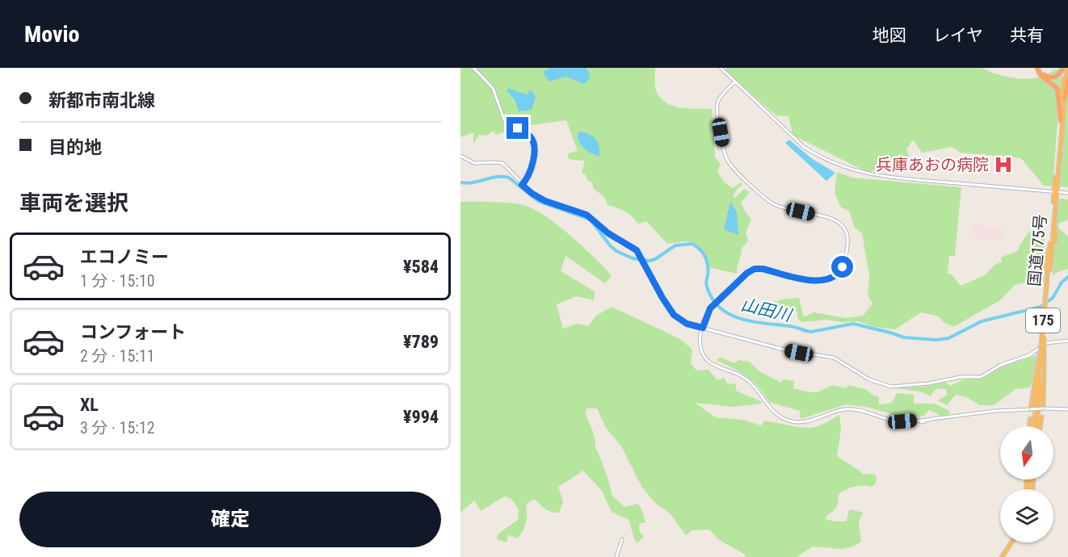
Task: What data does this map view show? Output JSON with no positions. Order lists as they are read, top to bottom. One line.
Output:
{"streets":{"highway":["国道175号","175"]},"water":["山田川"],"places":{"hospital":["兵庫あおの病院"]},"north":"bottom","page":{"header":"Movio","nav":["地図","レイヤ","共有"],"banner":["新都市南北線","目的地"],"heading":"車両を選択","list":[{"name":"エコノミー","note":"1 分 · 15:10","value":"¥584"},{"name":"コンフォート","note":"2 分 · 15:11","value":"¥789"},{"name":"XL","note":"3 分 · 15:12","value":"¥994"}],"buttons":"確定"}}
